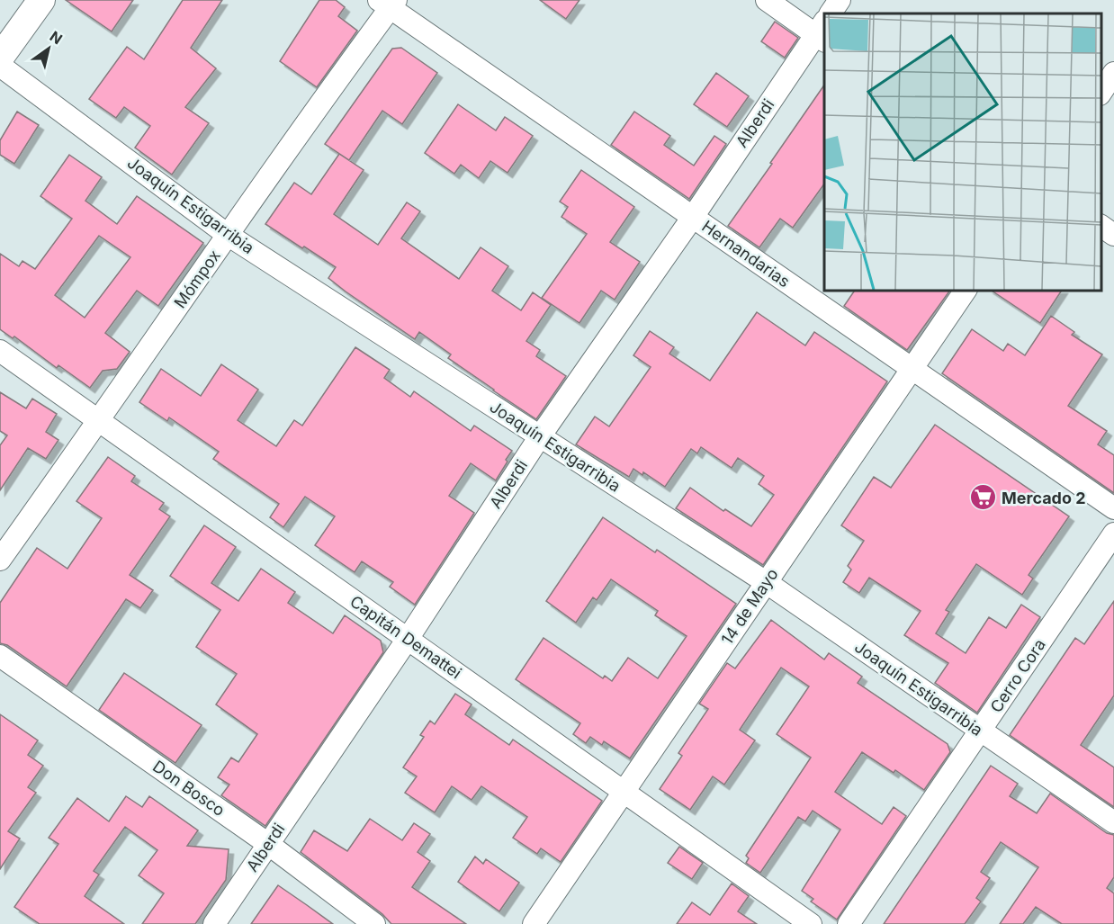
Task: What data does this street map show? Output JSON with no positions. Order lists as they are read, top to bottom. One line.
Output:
{"streets":{"street":["Alberdi","Joaquín Estigarribia","Hernandarias","Mómpox","14 de Mayo","Capitán Demattei","Cerro Cora","Don Bosco"]},"crossings":[["Alberdi","Joaquín Estigarribia"],["Alberdi","Hernandarias"],["Alberdi","Capitán Demattei"],["Alberdi","Don Bosco"],["Joaquín Estigarribia","Mómpox"],["Joaquín Estigarribia","14 de Mayo"],["Joaquín Estigarribia","Cerro Cora"],["Hernandarias","Mómpox"],["Hernandarias","14 de Mayo"],["Mómpox","Capitán Demattei"],["14 de Mayo","Capitán Demattei"]],"places":{"supermarket":["Mercado 2"]},"north":"top right"}
